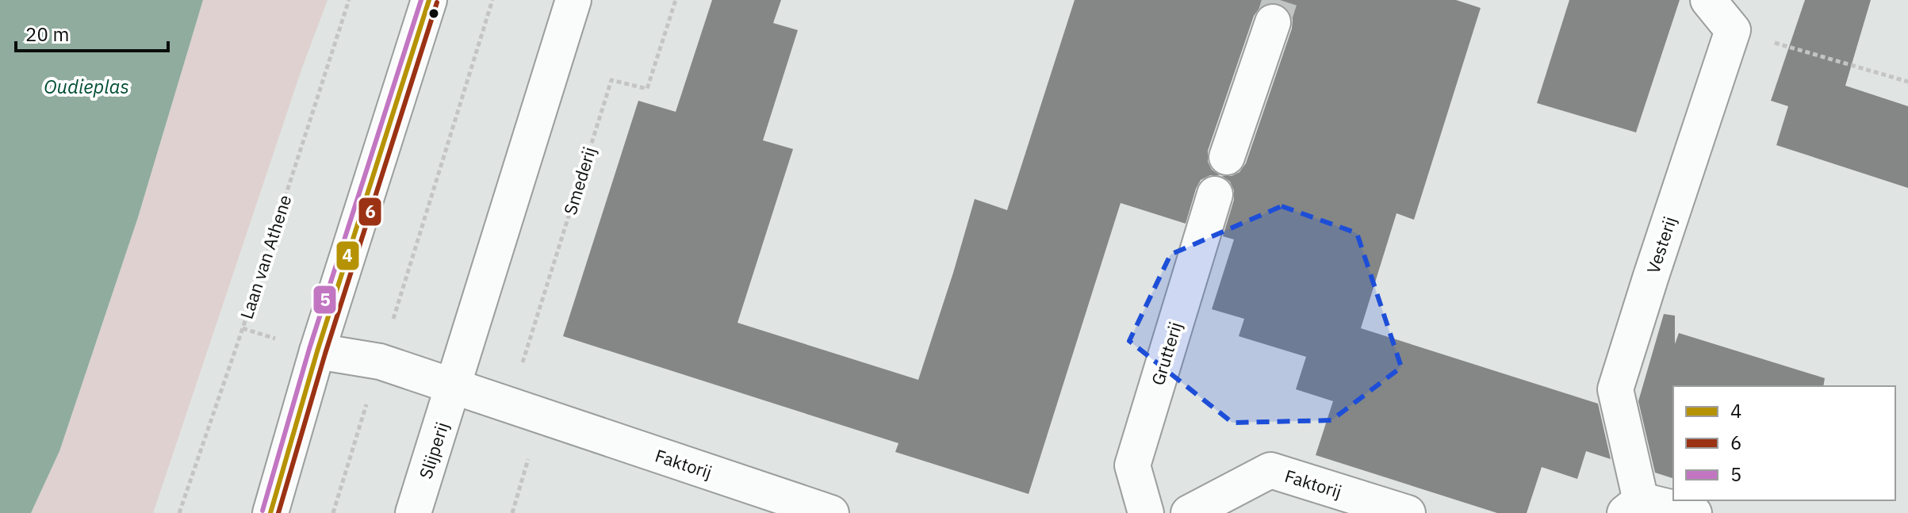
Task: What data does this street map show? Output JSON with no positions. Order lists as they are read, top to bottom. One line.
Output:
{"streets":{"street":["Vesterij","Grutterij","Slijperij","Faktorij"],"path":["Smederij","Laan van Athene"]},"crossings":[["Smederij","Faktorij"],["Slijperij","Faktorij"]],"water":["Oudieplas"],"lines":["transit line 4","transit line 5","transit line 6"],"legend":["4","6","5"],"scale_bar":"20 m"}
